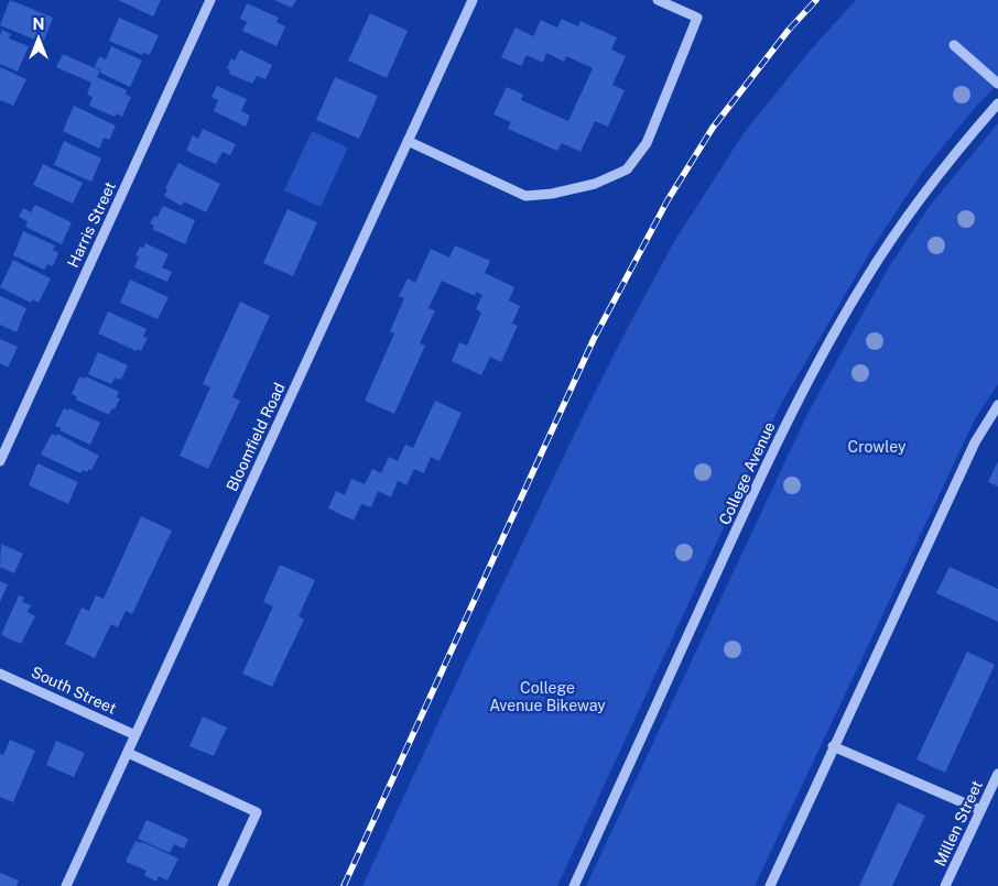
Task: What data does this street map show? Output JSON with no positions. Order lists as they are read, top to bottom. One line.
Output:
{"streets":{"street":["Harris Street","Bloomfield Road","College Avenue","South Street","Millen Street"]},"crossings":[["Bloomfield Road","South Street"]],"parks":["Crowley","College Avenue Bikeway"],"north":"top"}
